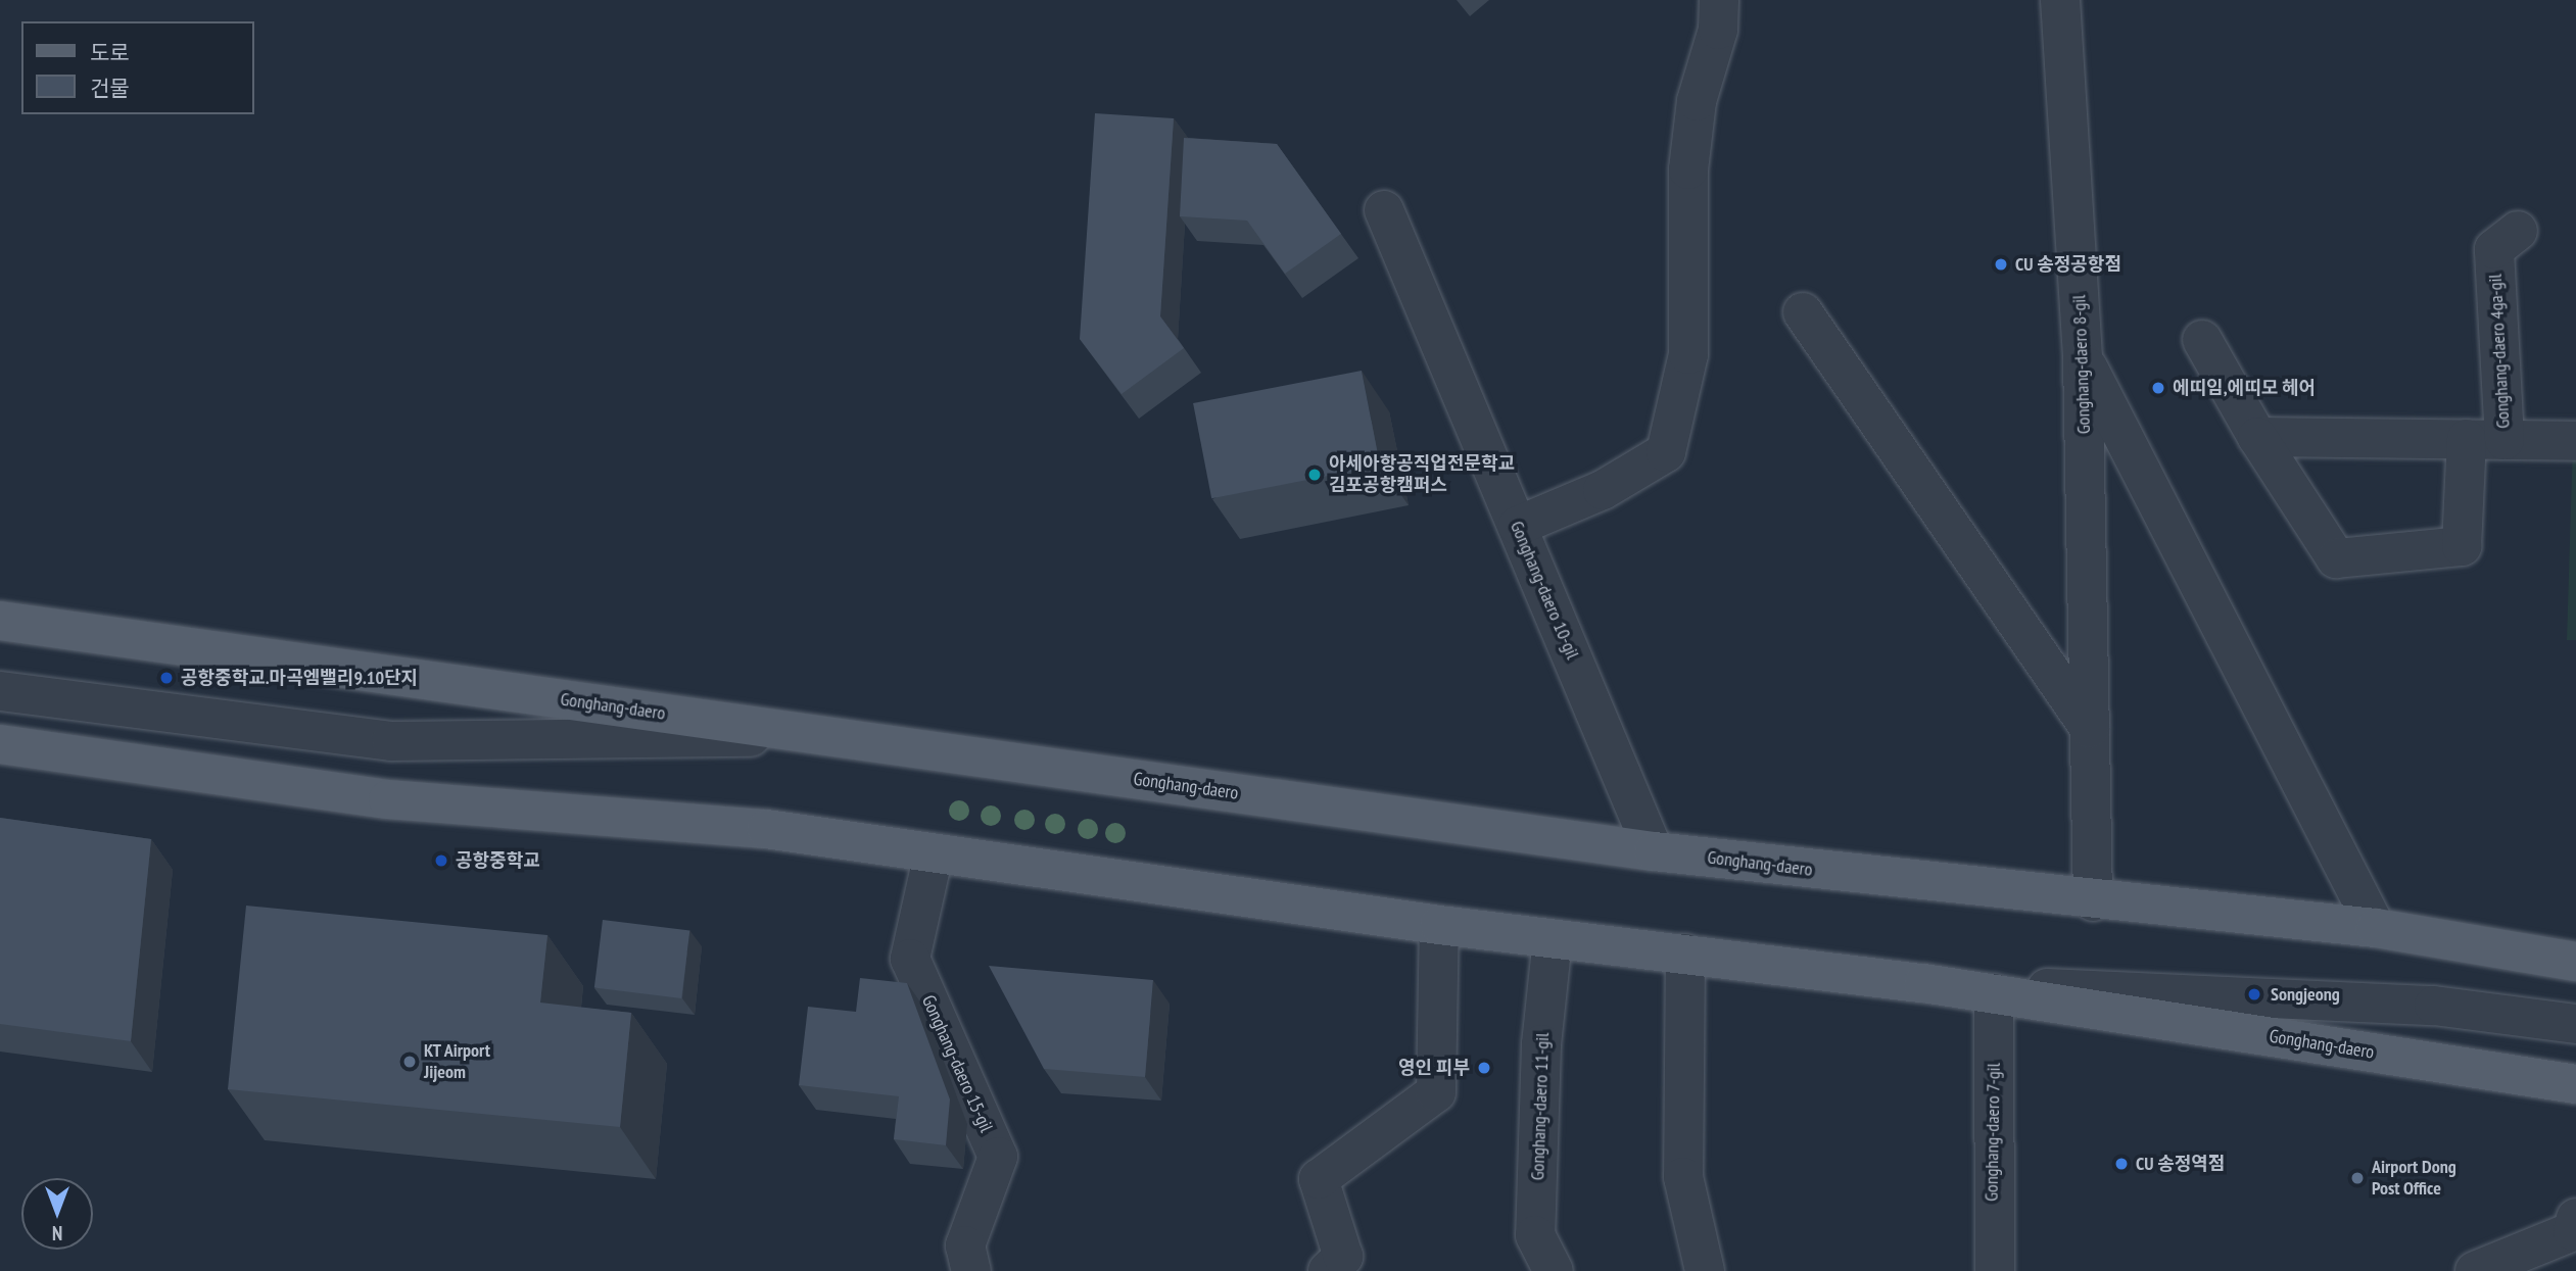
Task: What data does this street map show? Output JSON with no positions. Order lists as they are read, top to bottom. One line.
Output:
{"streets":{"main road":["Gonghang-daero"],"street":["Gonghang-daero 4ga-gil","Gonghang-daero 8-gil","Gonghang-daero 10-gil","Gonghang-daero 15-gil","Gonghang-daero 11-gil","Gonghang-daero 7-gil"]},"crossings":[["Gonghang-daero 8-gil","Gonghang-daero"],["Gonghang-daero 10-gil","Gonghang-daero"],["Gonghang-daero","Gonghang-daero 15-gil"],["Gonghang-daero","Gonghang-daero 11-gil"],["Gonghang-daero","Gonghang-daero 7-gil"]],"places":["CU 송정공항점","에띠임,에띠모 헤어","아세아항공직업전문학교 김포공항캠퍼스","공항중학교.마곡엠밸리9.10단지","공항중학교","Songjeong","KT Airport Jijeom","영인 피부","CU 송정역점","Airport Dong Post Office"],"legend":["도로","건물"],"north":"bottom"}
